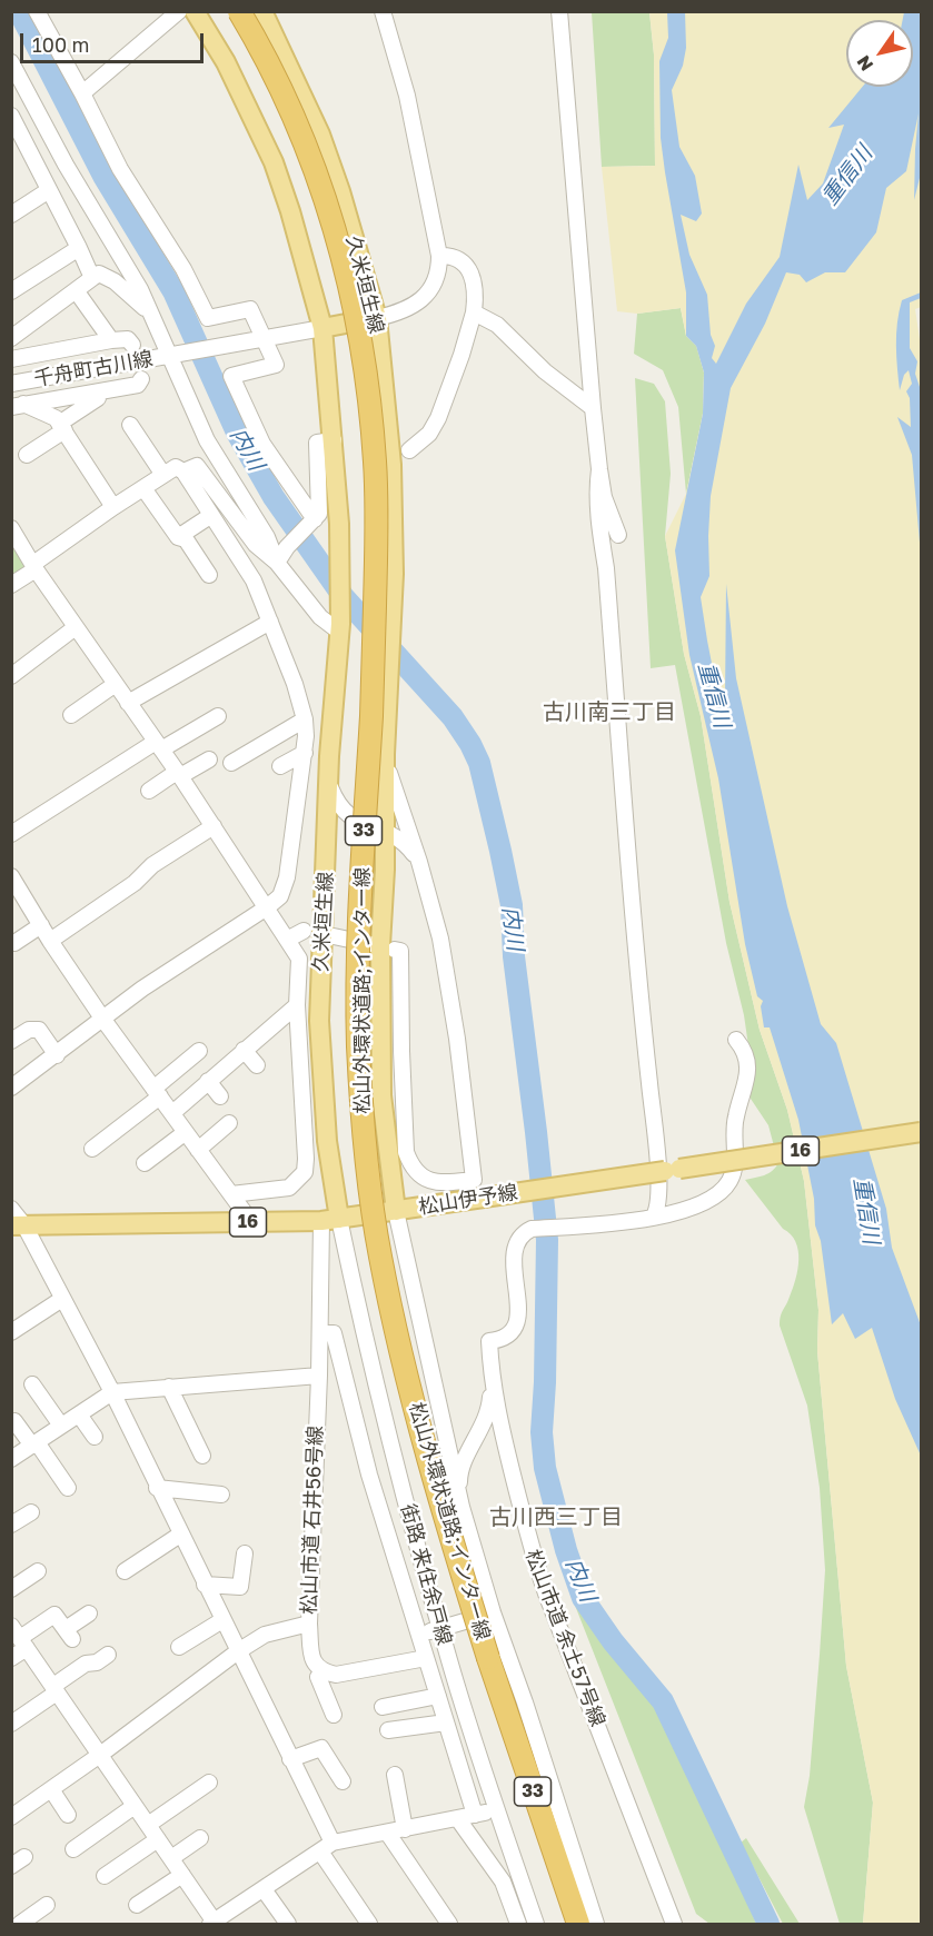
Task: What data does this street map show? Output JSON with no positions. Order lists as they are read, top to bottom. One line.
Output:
{"streets":{"highway":["33","松山外環状道路;インター線"],"main road":["久米垣生線","16","松山伊予線"],"street":["千舟町古川線","松山市道 石井56号線","街路 来住余戸線","松山市道 余土57号線"]},"crossings":[["久米垣生線","松山伊予線"],["久米垣生線","松山市道 石井56号線"],["久米垣生線","街路 来住余戸線"],["松山伊予線","松山市道 石井56号線"],["松山伊予線","街路 来住余戸線"],["松山市道 石井56号線","街路 来住余戸線"]],"districts":["古川南三丁目","古川西三丁目"],"water":["重信川","内川"],"scale_bar":"100 m","north":"bottom left"}
